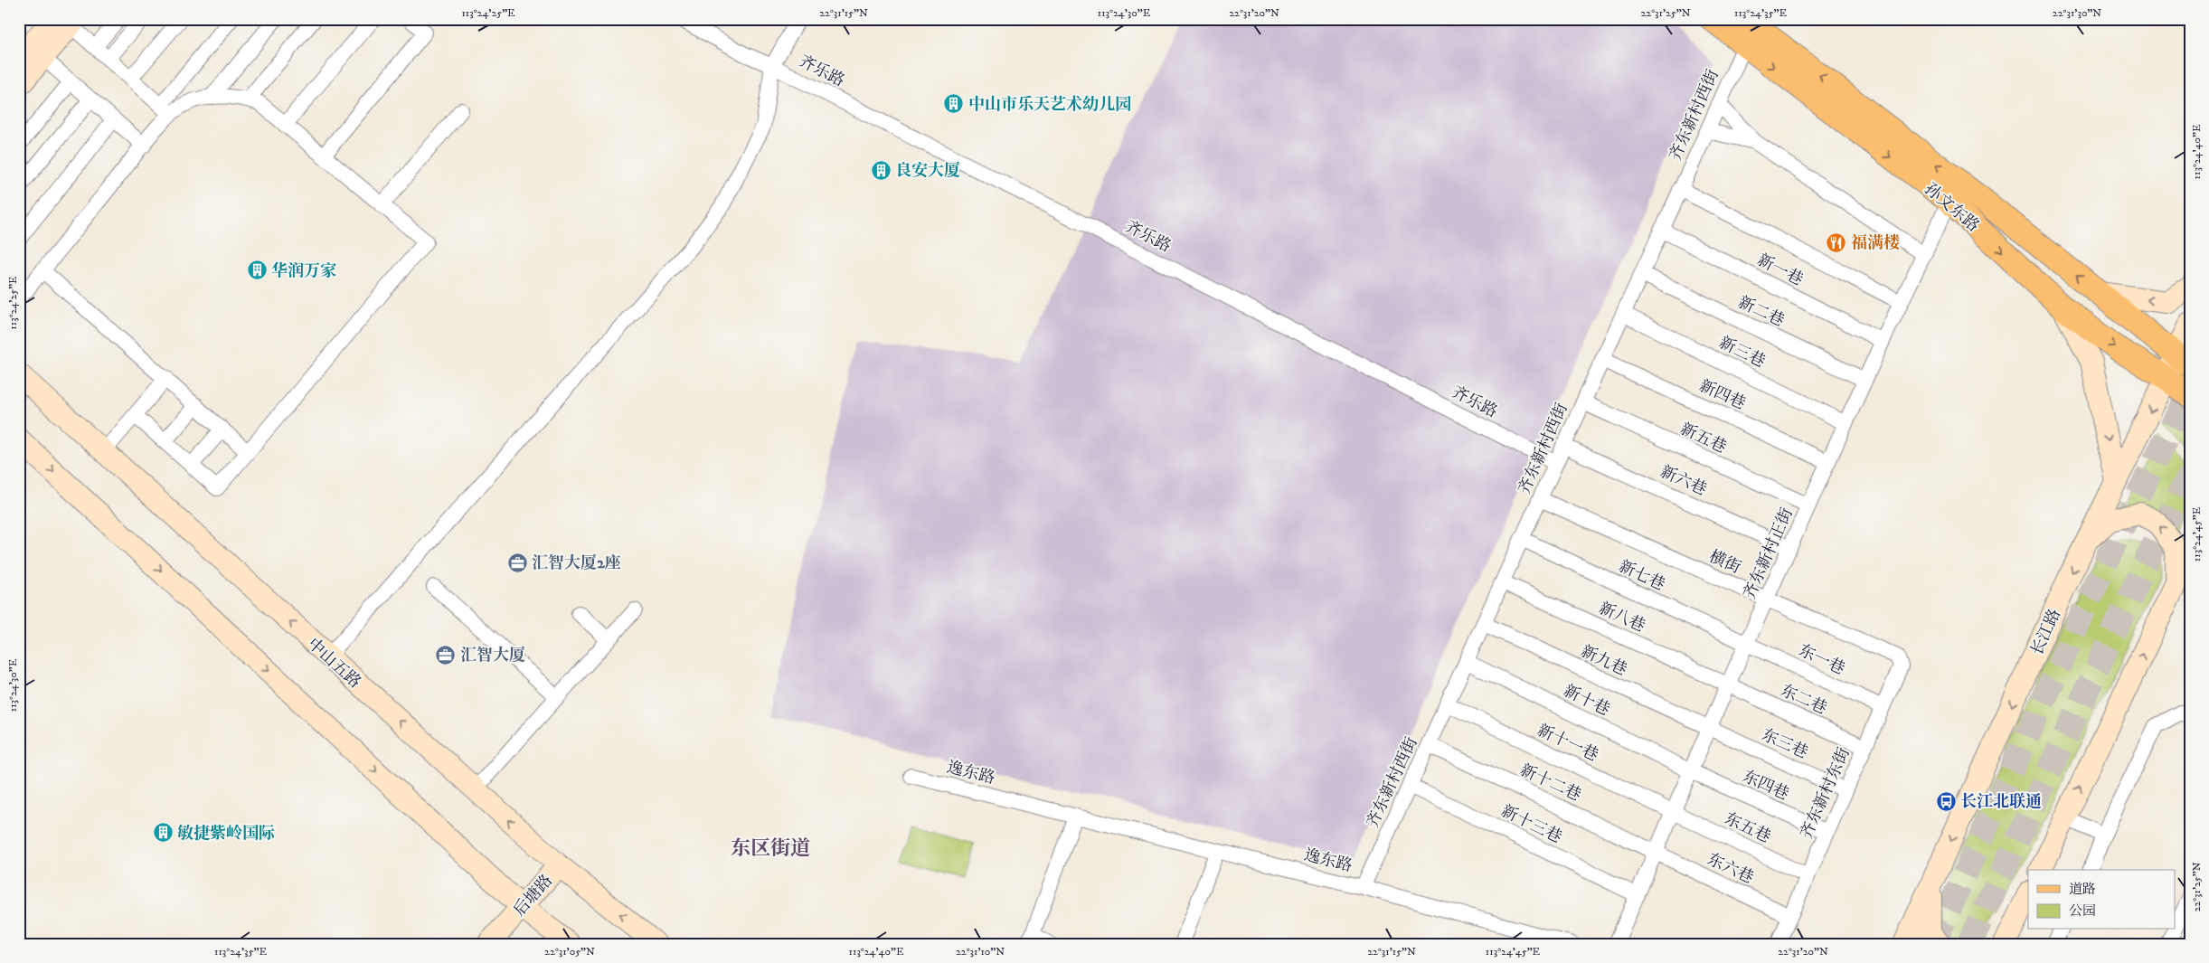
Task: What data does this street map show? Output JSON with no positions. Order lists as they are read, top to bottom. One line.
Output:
{"streets":{"main road":["孙文东路","长江路","中山五路","后塘路"],"street":["齐乐路","齐东新村西街","新一巷","新二巷","新三巷","新四巷","新五巷","新六巷","齐东新村正街","横街","新七巷","新八巷","东一巷","新九巷","东二巷","新十巷","新十一巷","东三巷","逸东路","新十二巷","东四巷","齐东新村东街","新十三巷","东五巷","东六巷"]},"crossings":[["齐乐路","齐东新村西街"],["齐东新村西街","孙文东路"],["齐东新村西街","新一巷"],["齐东新村西街","新二巷"],["齐东新村西街","新三巷"],["齐东新村西街","新四巷"],["齐东新村西街","新五巷"],["齐东新村西街","新六巷"],["齐东新村西街","横街"],["齐东新村西街","新七巷"],["齐东新村西街","新八巷"],["齐东新村西街","新九巷"],["齐东新村西街","新十巷"],["齐东新村西街","新十一巷"],["齐东新村西街","逸东路"],["齐东新村西街","新十二巷"],["齐东新村西街","新十三巷"],["孙文东路","齐东新村正街"],["孙文东路","长江路"],["新一巷","齐东新村正街"],["新二巷","齐东新村正街"],["新三巷","齐东新村正街"],["新四巷","齐东新村正街"],["新五巷","齐东新村正街"],["新六巷","齐东新村正街"],["齐东新村正街","横街"],["齐东新村正街","新七巷"],["齐东新村正街","新八巷"],["齐东新村正街","东一巷"],["齐东新村正街","新九巷"],["齐东新村正街","东二巷"],["齐东新村正街","新十巷"],["齐东新村正街","新十一巷"],["齐东新村正街","东三巷"],["齐东新村正街","新十二巷"],["齐东新村正街","东四巷"],["齐东新村正街","新十三巷"],["齐东新村正街","东五巷"],["齐东新村正街","东六巷"],["横街","齐东新村东街"],["新七巷","东一巷"],["新八巷","东二巷"],["东一巷","齐东新村东街"],["新九巷","东三巷"],["中山五路","后塘路"],["东二巷","齐东新村东街"],["新十巷","东四巷"],["新十一巷","东五巷"],["东三巷","齐东新村东街"],["新十二巷","东六巷"],["东四巷","齐东新村东街"],["齐东新村东街","东五巷"],["齐东新村东街","东六巷"]],"districts":["东区街道"],"places":{"building":["中山市乐天艺术幼儿园","良安大厦","华润万家","敏捷紫岭国际"],"restaurant":["福满楼"],"office":["汇智大厦2座","汇智大厦"],"bus stop":["长江北联通"]},"legend":["道路","公园"],"coordinates":["113°24'25\"E","22°31'15\"N","113°24'30\"E","22°31'20\"N","22°31'25\"N","113°24'35\"E","22°31'30\"N","113°24'40\"E","113°24'45\"E","22°31'05\"N","22°31'10\"N"]}
